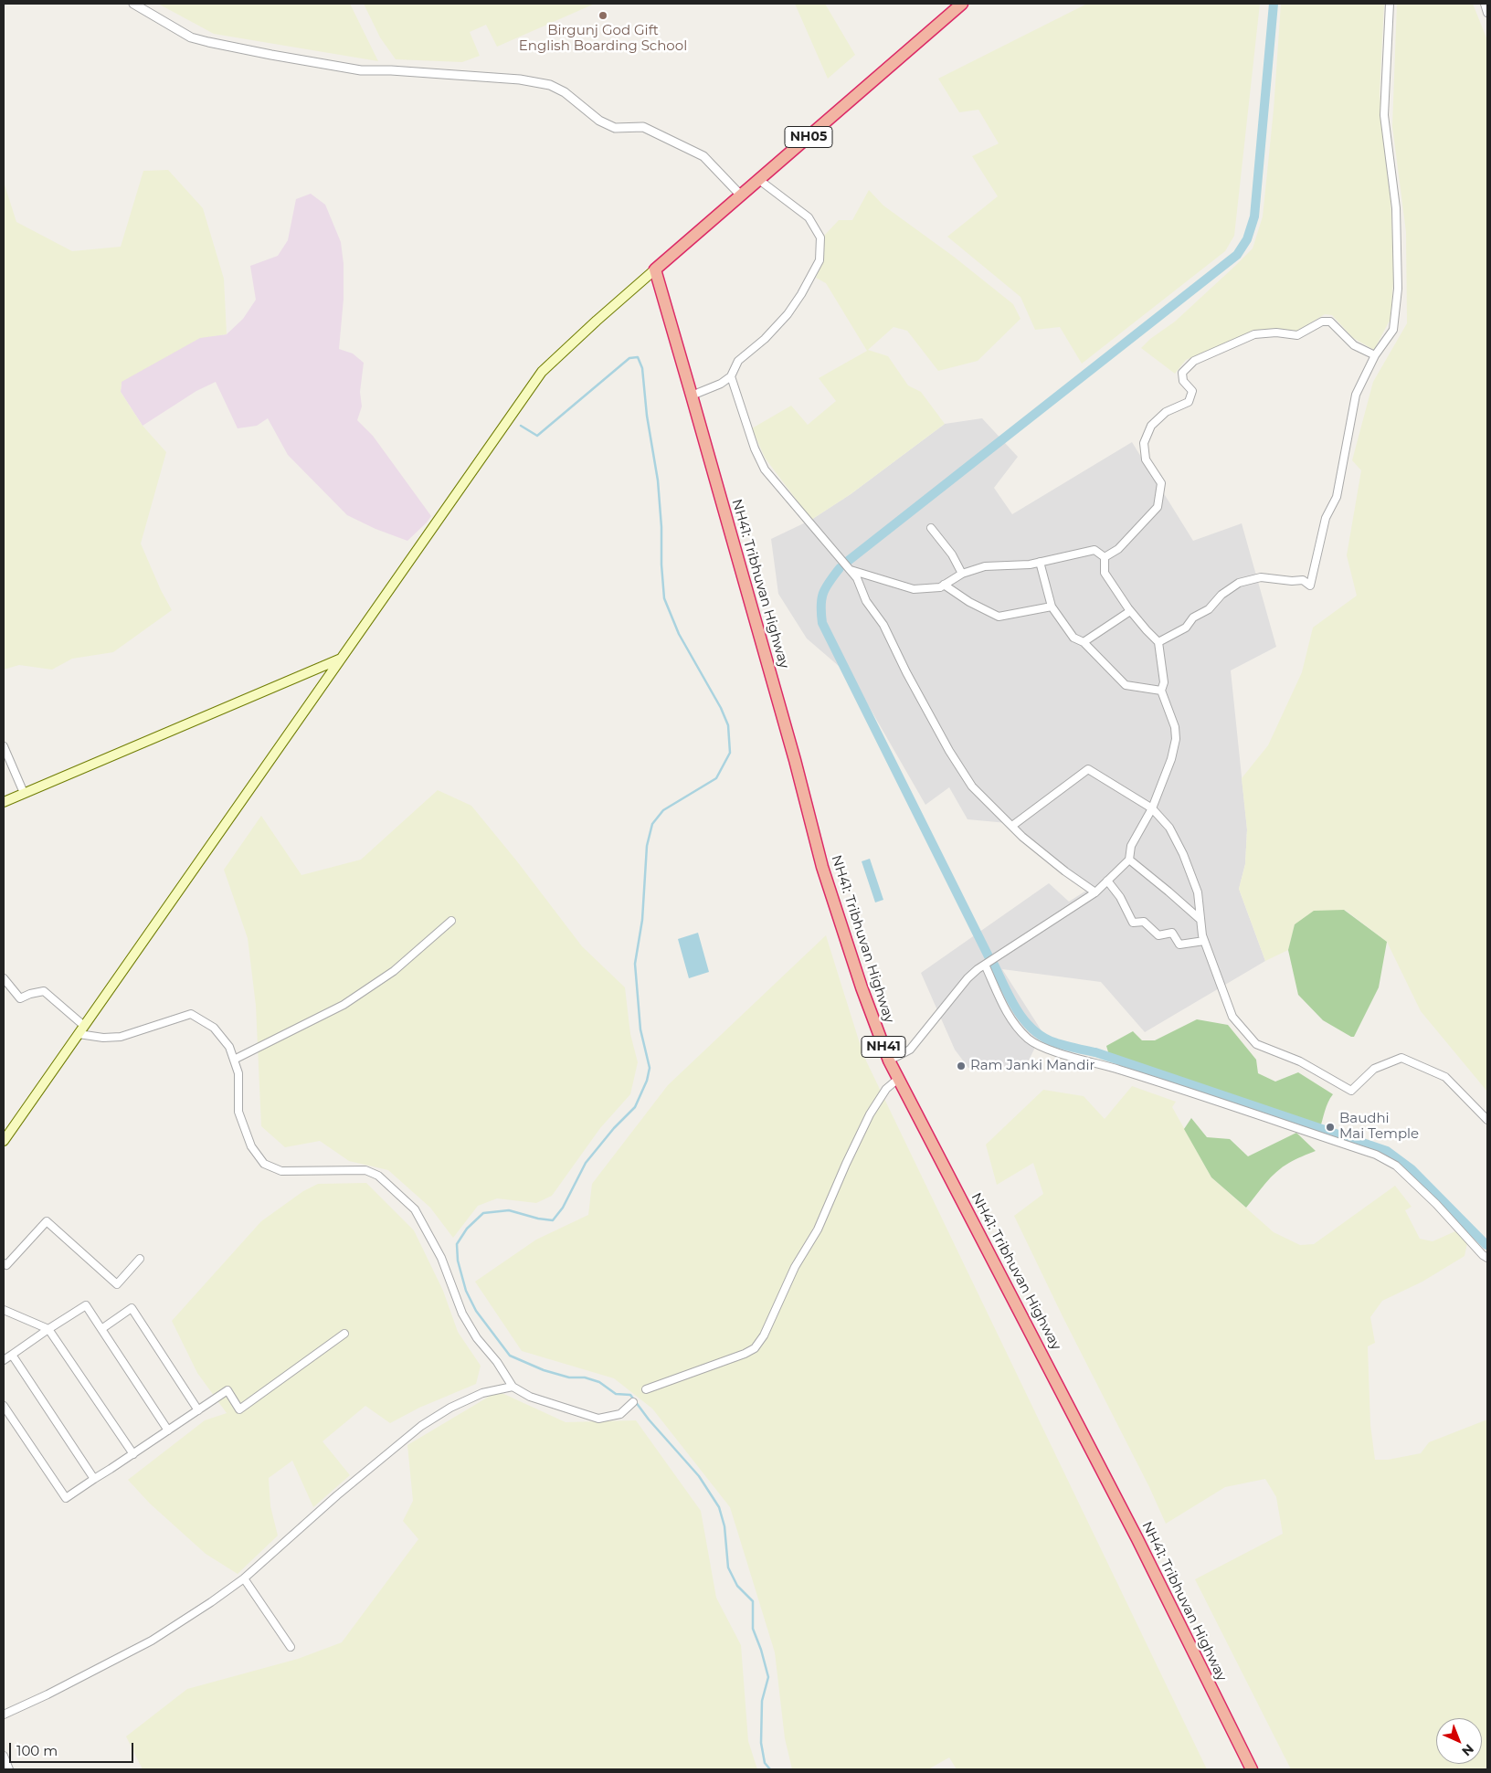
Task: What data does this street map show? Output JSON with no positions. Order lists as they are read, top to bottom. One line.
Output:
{"streets":{"highway":["NH05","NH41: Tribhuvan Highway","NH41"]},"crossings":[["NH05","NH41: Tribhuvan Highway"]],"places":["Birgunj God Gift English Boarding School","Ram Janki Mandir","Baudhi Mai Temple"],"scale_bar":"100 m","north":"bottom right"}
